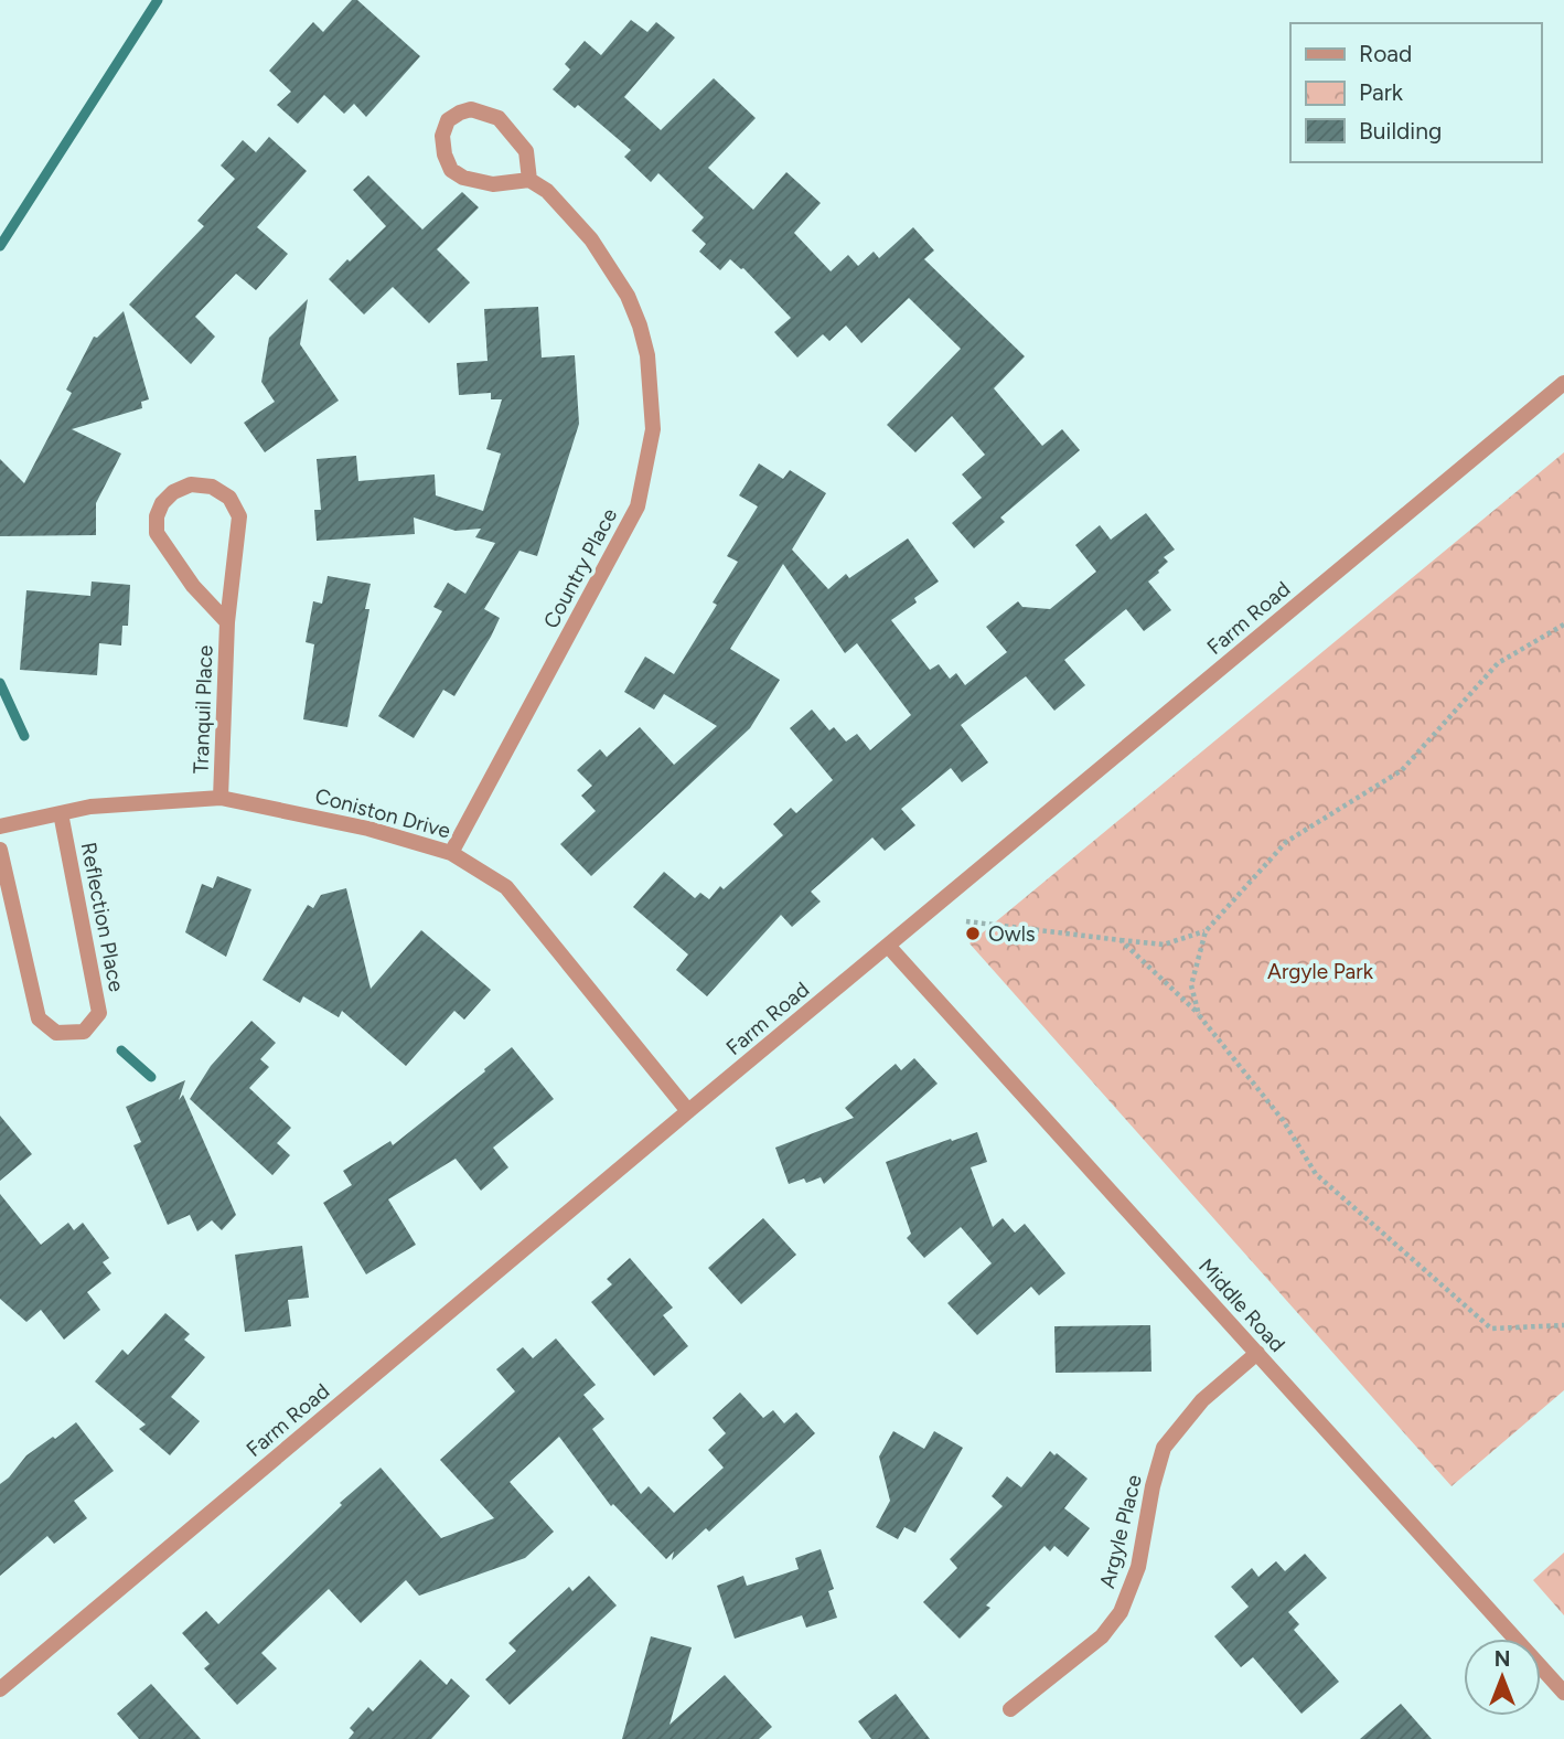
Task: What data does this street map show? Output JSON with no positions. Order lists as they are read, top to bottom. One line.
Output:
{"streets":{"street":["Country Place","Farm Road","Tranquil Place","Coniston Drive","Reflection Place","Middle Road","Argyle Place"]},"crossings":[["Country Place","Coniston Drive"],["Farm Road","Coniston Drive"],["Farm Road","Middle Road"],["Tranquil Place","Coniston Drive"],["Coniston Drive","Reflection Place"],["Middle Road","Argyle Place"]],"parks":["Argyle Park"],"places":["Owls"],"legend":["Road","Park","Building"],"north":"top"}
